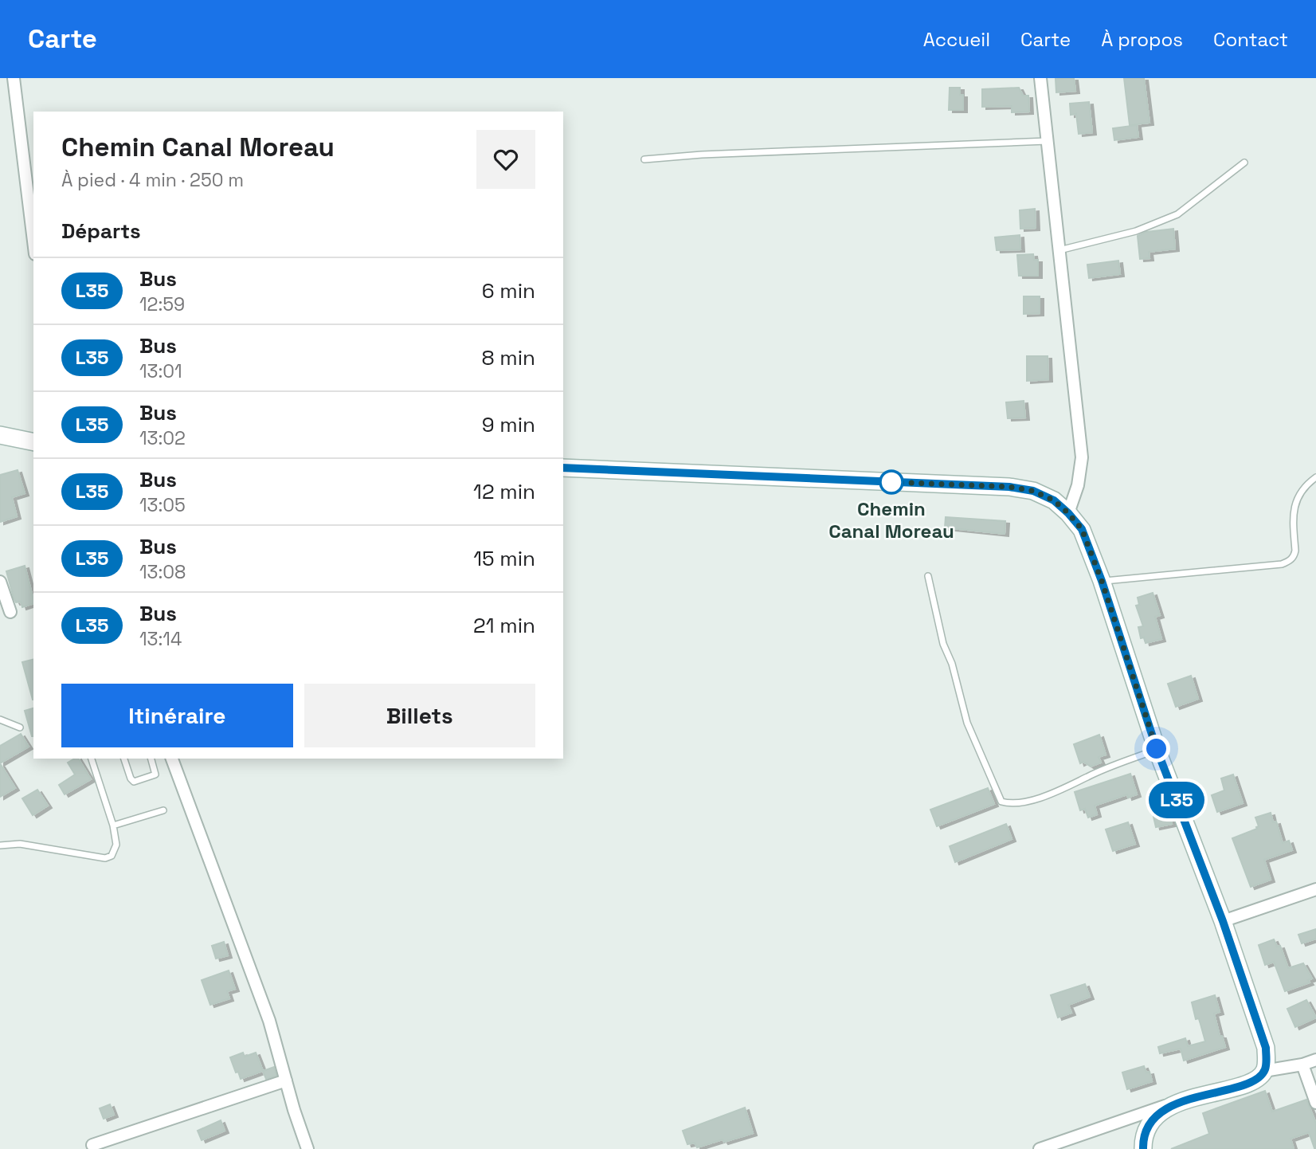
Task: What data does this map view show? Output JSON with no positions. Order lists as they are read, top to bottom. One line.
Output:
{"places":["Chemin Canal Moreau"],"lines":["bus line L35"],"page":{"header":"Carte","nav":["Accueil","Carte","À propos","Contact"],"on_map":"L35","heading":[["Chemin Canal Moreau","À pied · 4 min · 250 m"],"Départs"],"list":[{"mark":"L35","name":"Bus","note":"12:59","value":"6 min"},{"mark":"L35","name":"Bus","note":"13:01","value":"8 min"},{"mark":"L35","name":"Bus","note":"13:02","value":"9 min"},{"mark":"L35","name":"Bus","note":"13:05","value":"12 min"},{"mark":"L35","name":"Bus","note":"13:08","value":"15 min"},{"mark":"L35","name":"Bus","note":"13:14","value":"21 min"}],"buttons":["Itinéraire","Billets"]}}
